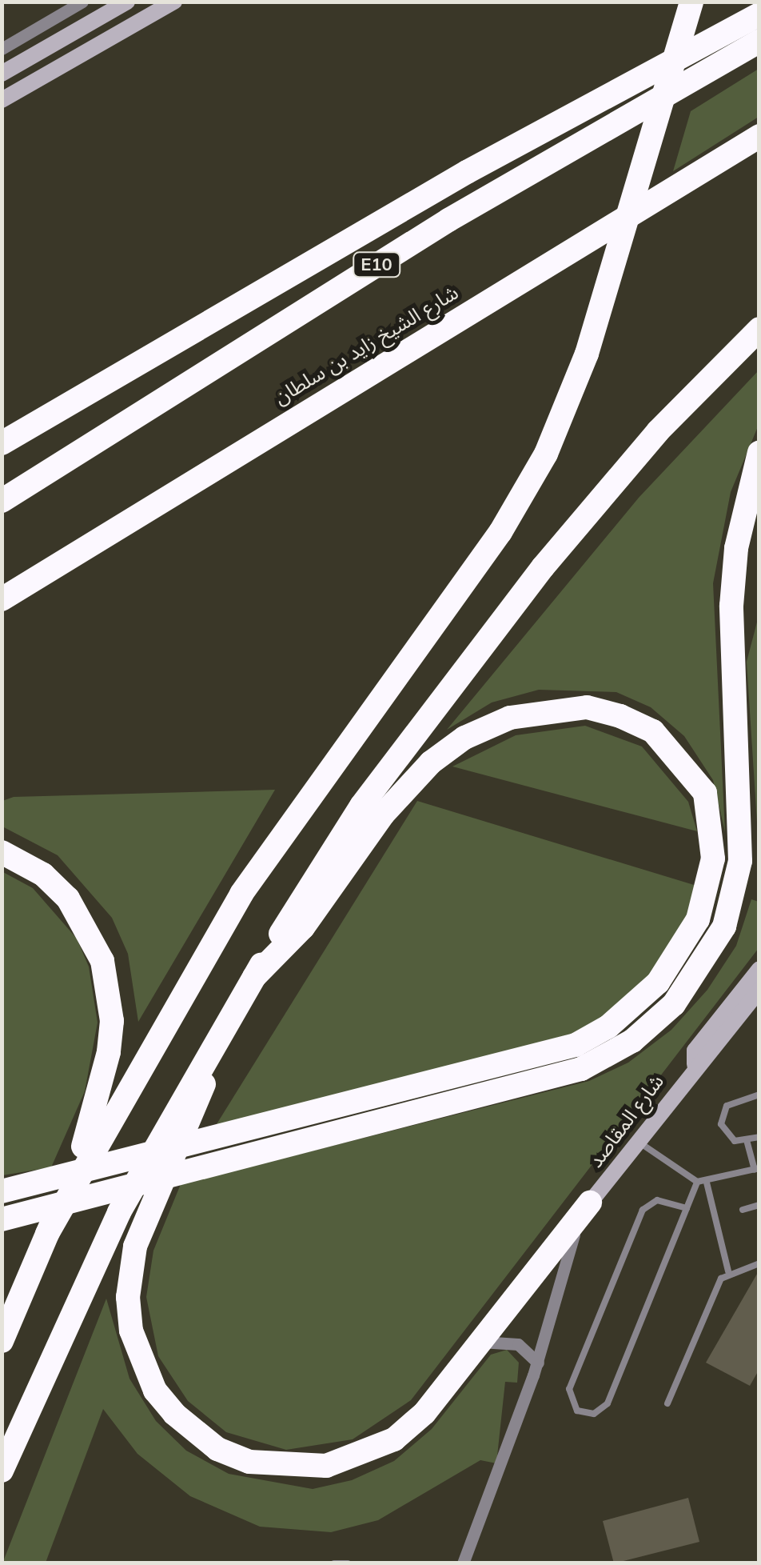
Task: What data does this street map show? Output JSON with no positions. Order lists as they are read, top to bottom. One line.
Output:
{"streets":{"highway":["E10","شارع الشيخ زايد بن سلطان"],"street":["شارع المقاصد"]}}
